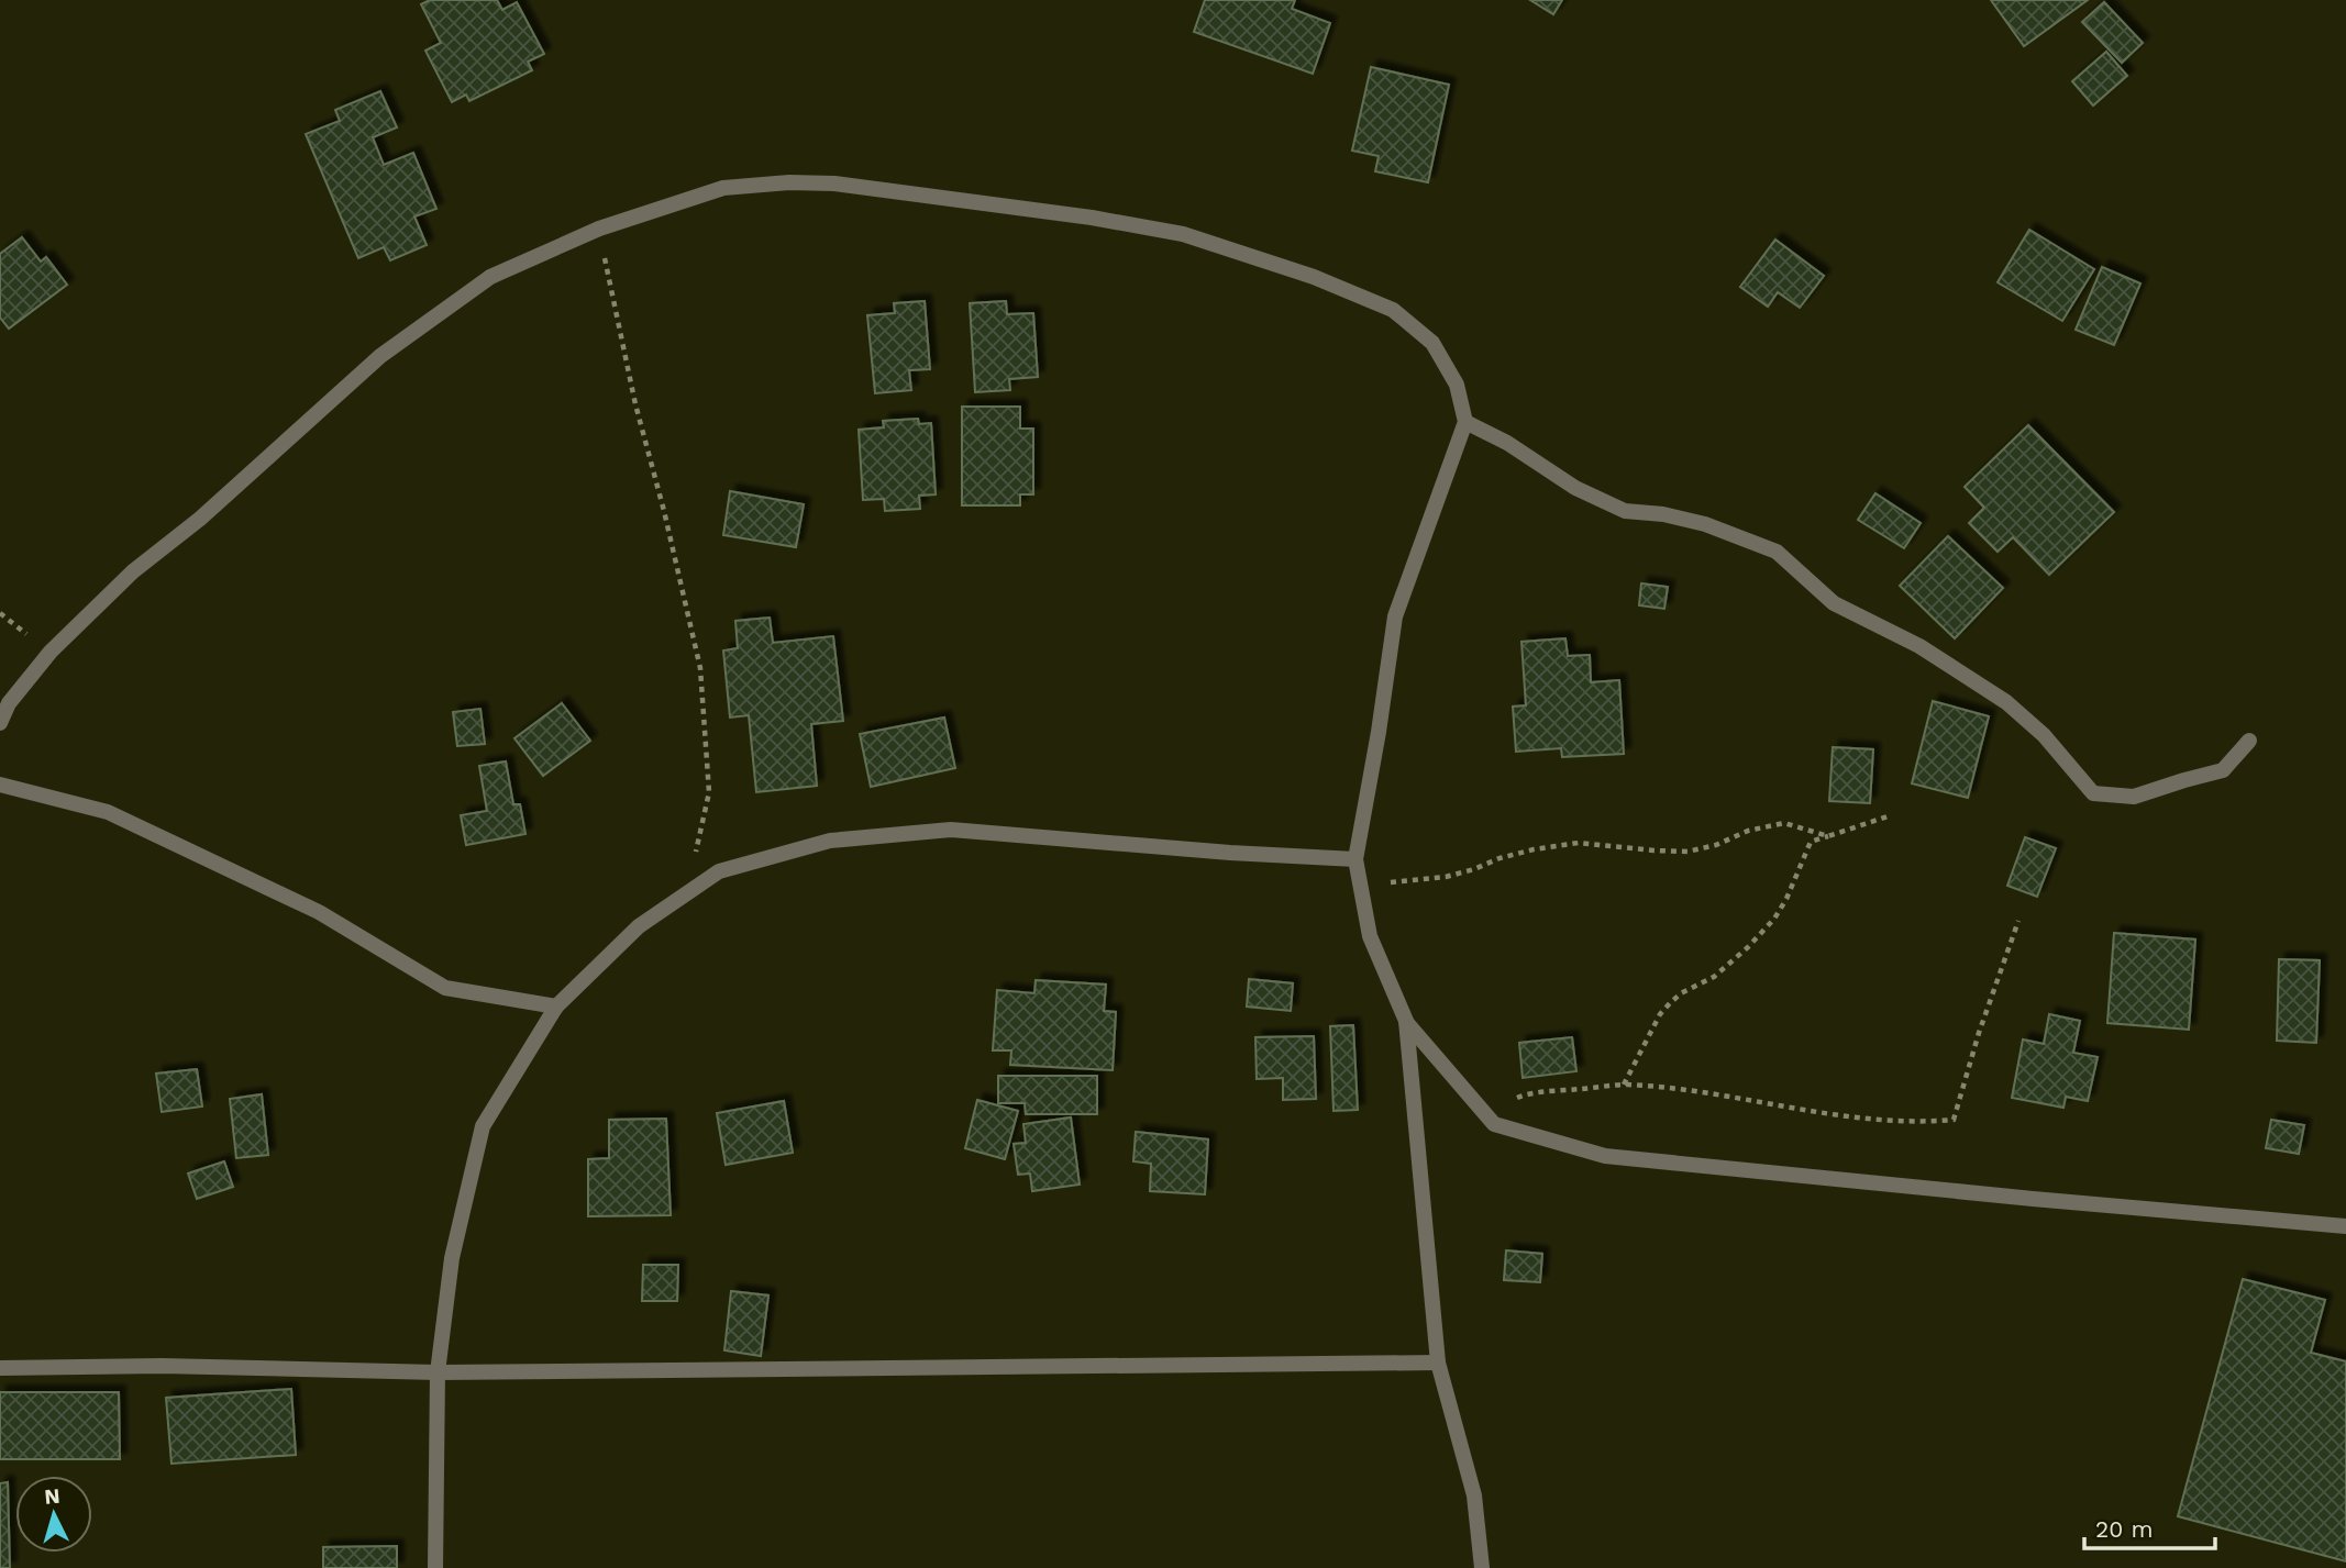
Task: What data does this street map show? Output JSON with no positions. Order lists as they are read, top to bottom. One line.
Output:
{"scale_bar":"20 m","north":"top"}
